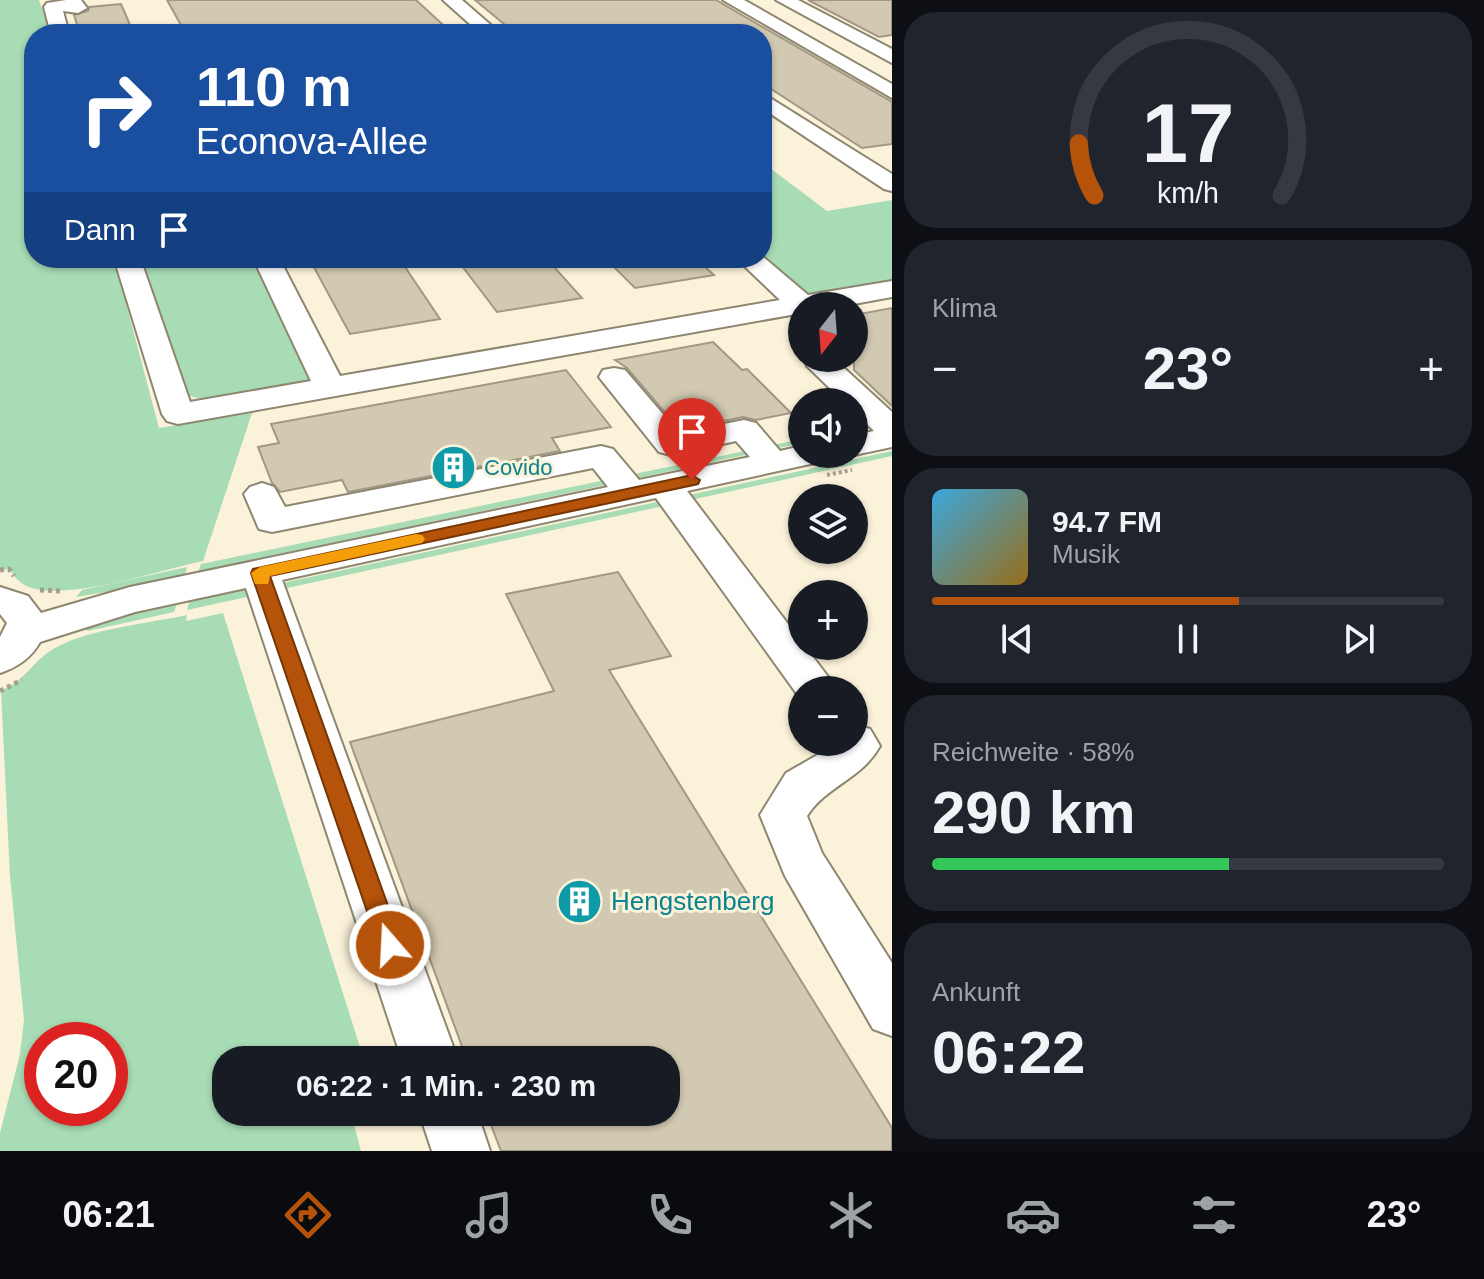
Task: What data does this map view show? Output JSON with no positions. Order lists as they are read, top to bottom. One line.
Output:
{"places":{"building":["Covido","Hengstenberg"]},"north":"bottom","page":{"turn":["110 m","Econova-Allee"],"then":"Dann","tile":["Klima",["Reichweite · 58%","290 km"],["Ankunft","06:22"]],"map_buttons":["+","−"],"heat":["−","23°","+"],"song":["94.7 FM","Musik"],"limit":"20","trip":"06:22 · 1 Min. · 230 m","tabs":["06:21","23°"],"gauge":["17","km/h"]}}
